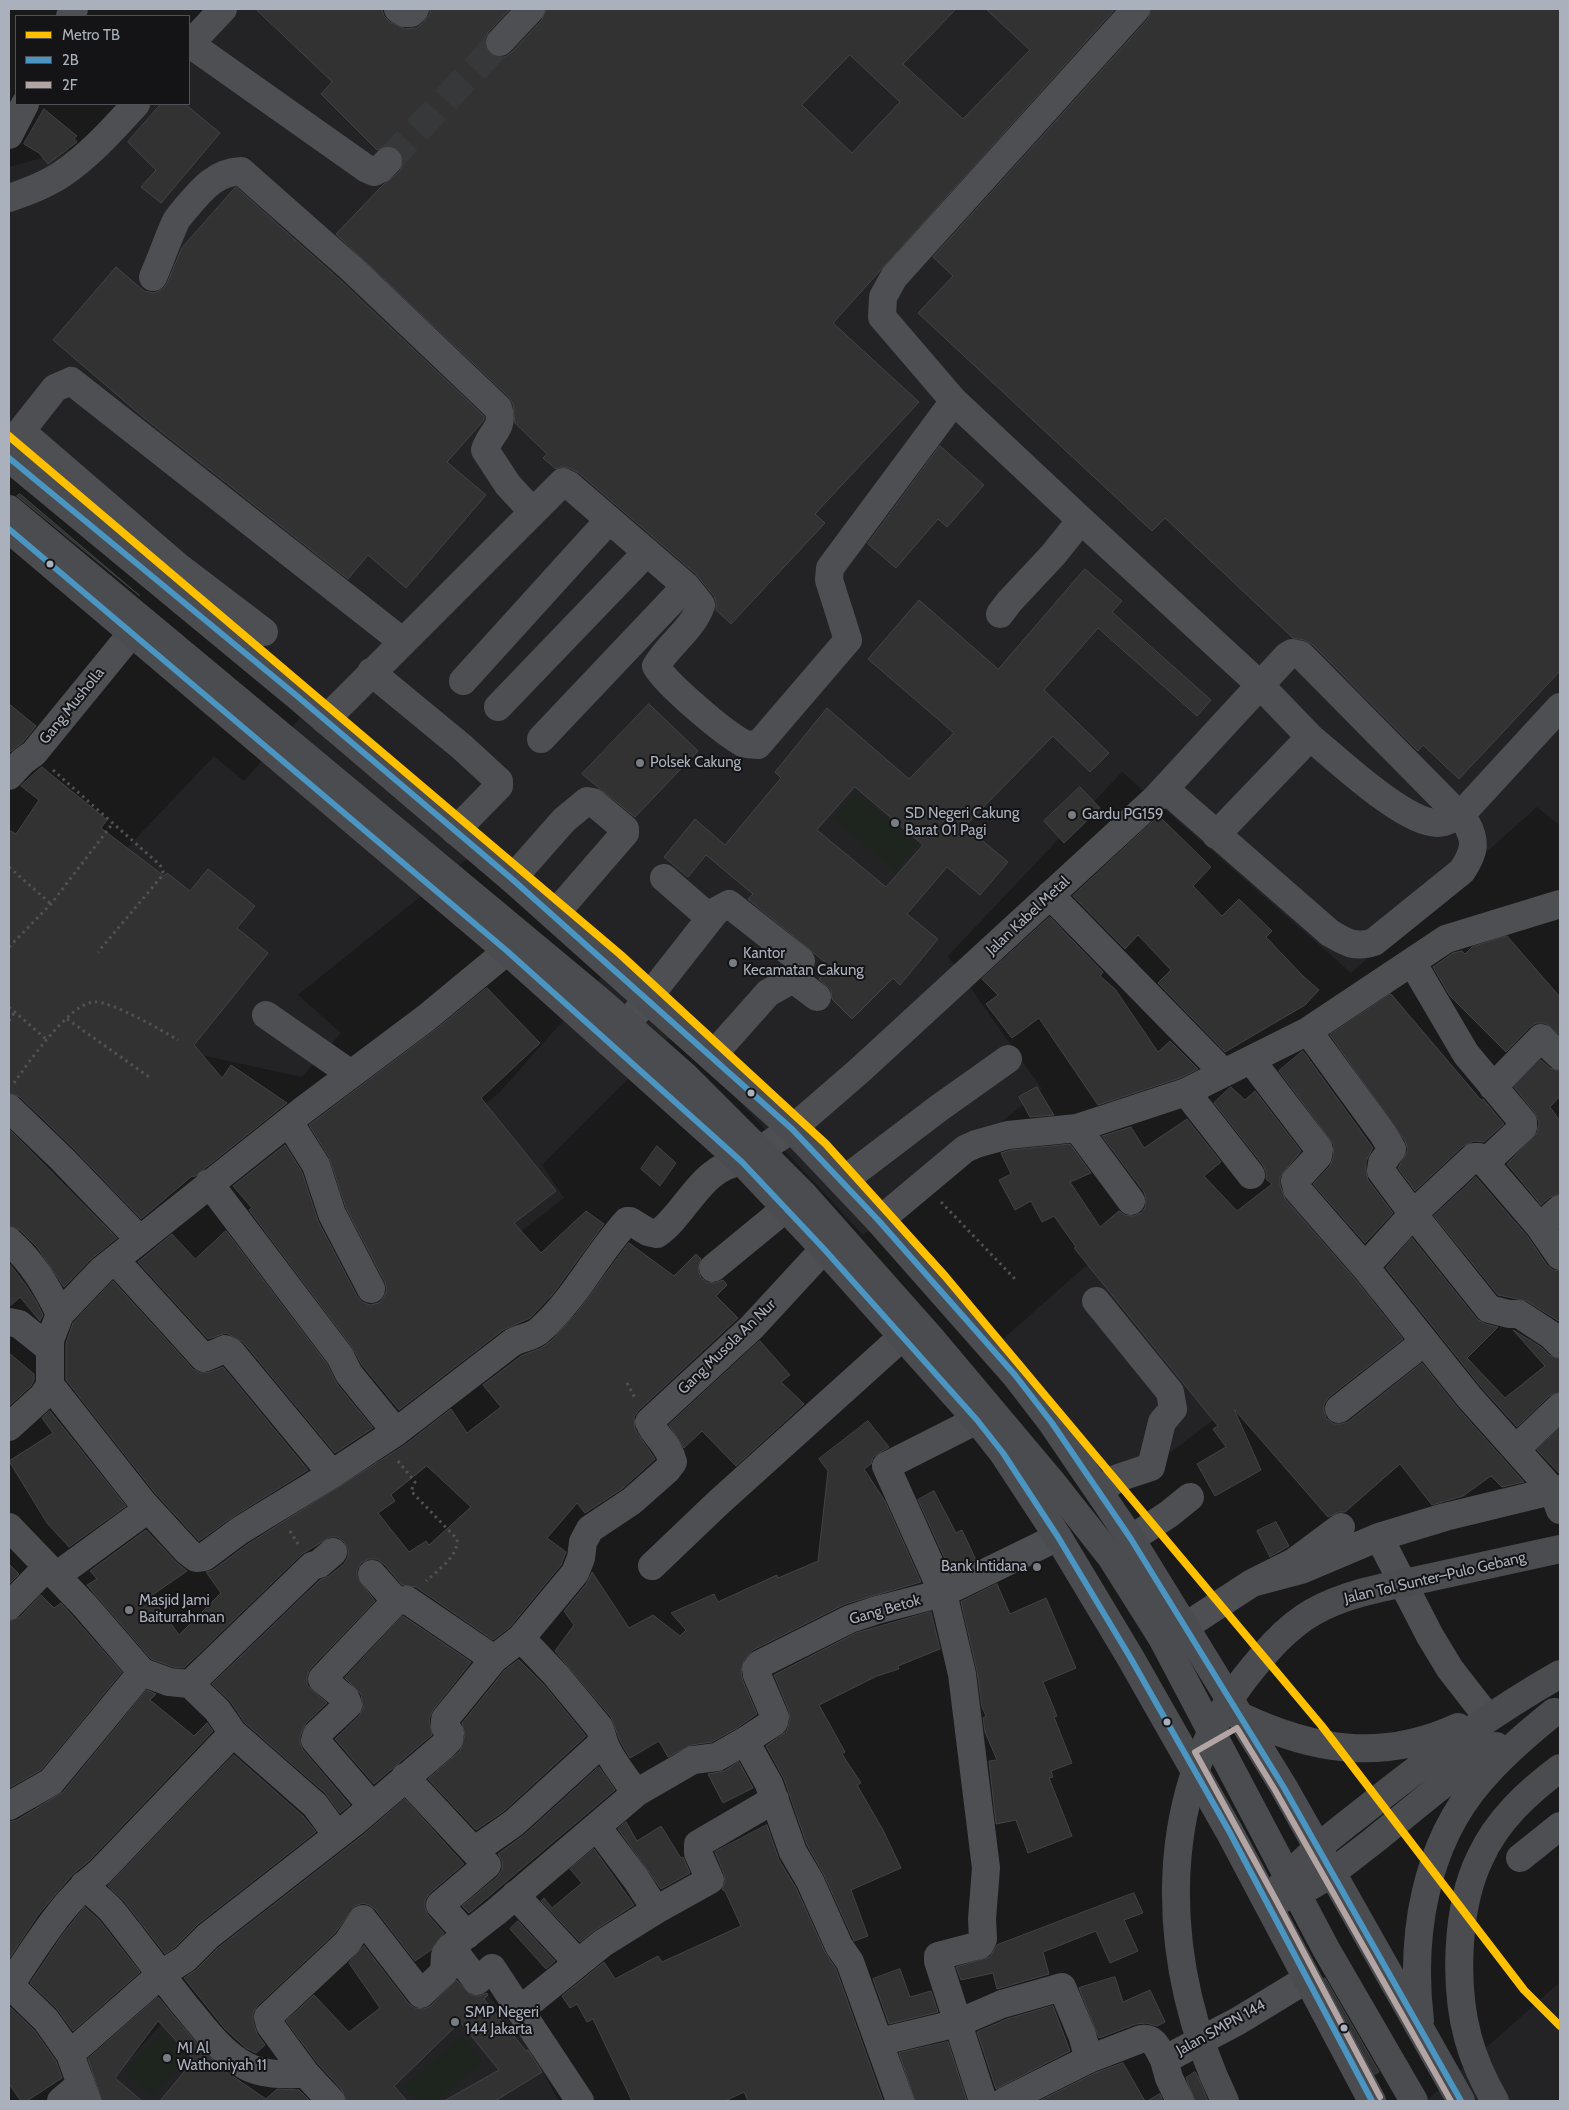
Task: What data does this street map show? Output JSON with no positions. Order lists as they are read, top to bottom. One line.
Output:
{"streets":{"highway":["Jalan Tol Sunter–Pulo Gebang"],"street":["Gang Musholla","Jalan Kabel Metal","Gang Musola An Nur","Gang Betok","Jalan SMPN 144"]},"places":["Polsek Cakung","Gardu PG159","SD Negeri Cakung Barat 01 Pagi","Kantor Kecamatan Cakung","Bank Intidana","Masjid Jami Baiturrahman","SMP Negeri 144 Jakarta","MI Al Wathoniyah 11"],"lines":["metro line TB","transit line 2B","transit line 2F"],"legend":["Metro TB","2B","2F"]}
